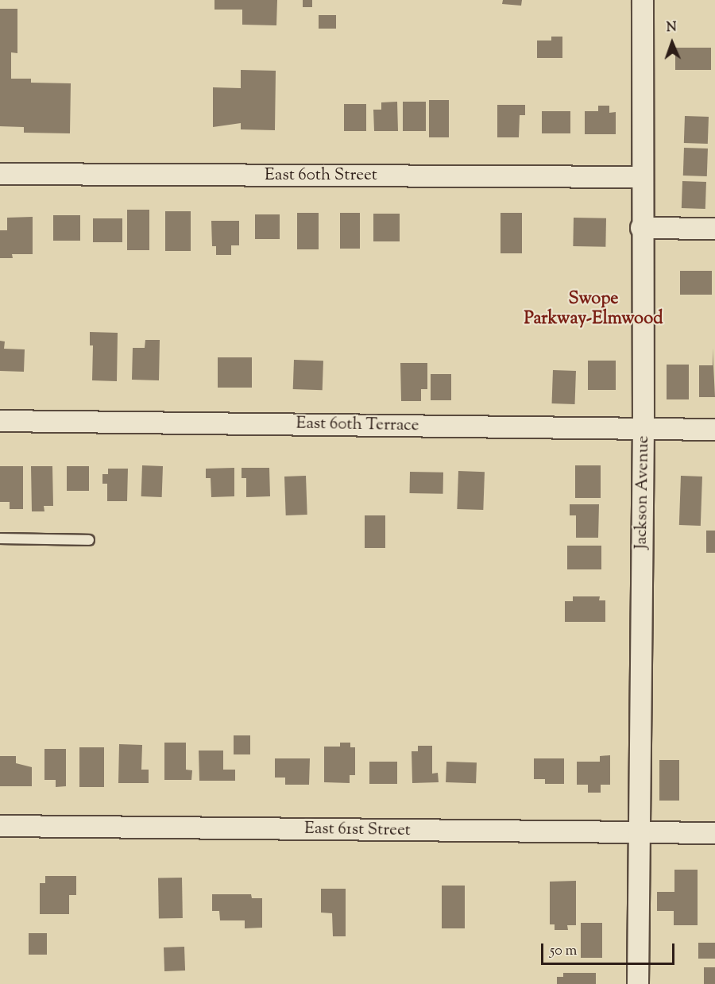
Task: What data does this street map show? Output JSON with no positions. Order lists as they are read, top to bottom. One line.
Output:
{"streets":{"street":["East 60th Street","East 60th Terrace","Jackson Avenue","East 61st Street"]},"crossings":[["East 60th Street","Jackson Avenue"],["East 60th Terrace","Jackson Avenue"],["Jackson Avenue","East 61st Street"]],"districts":["Swope Parkway-Elmwood"],"scale_bar":"50 m","north":"top"}
